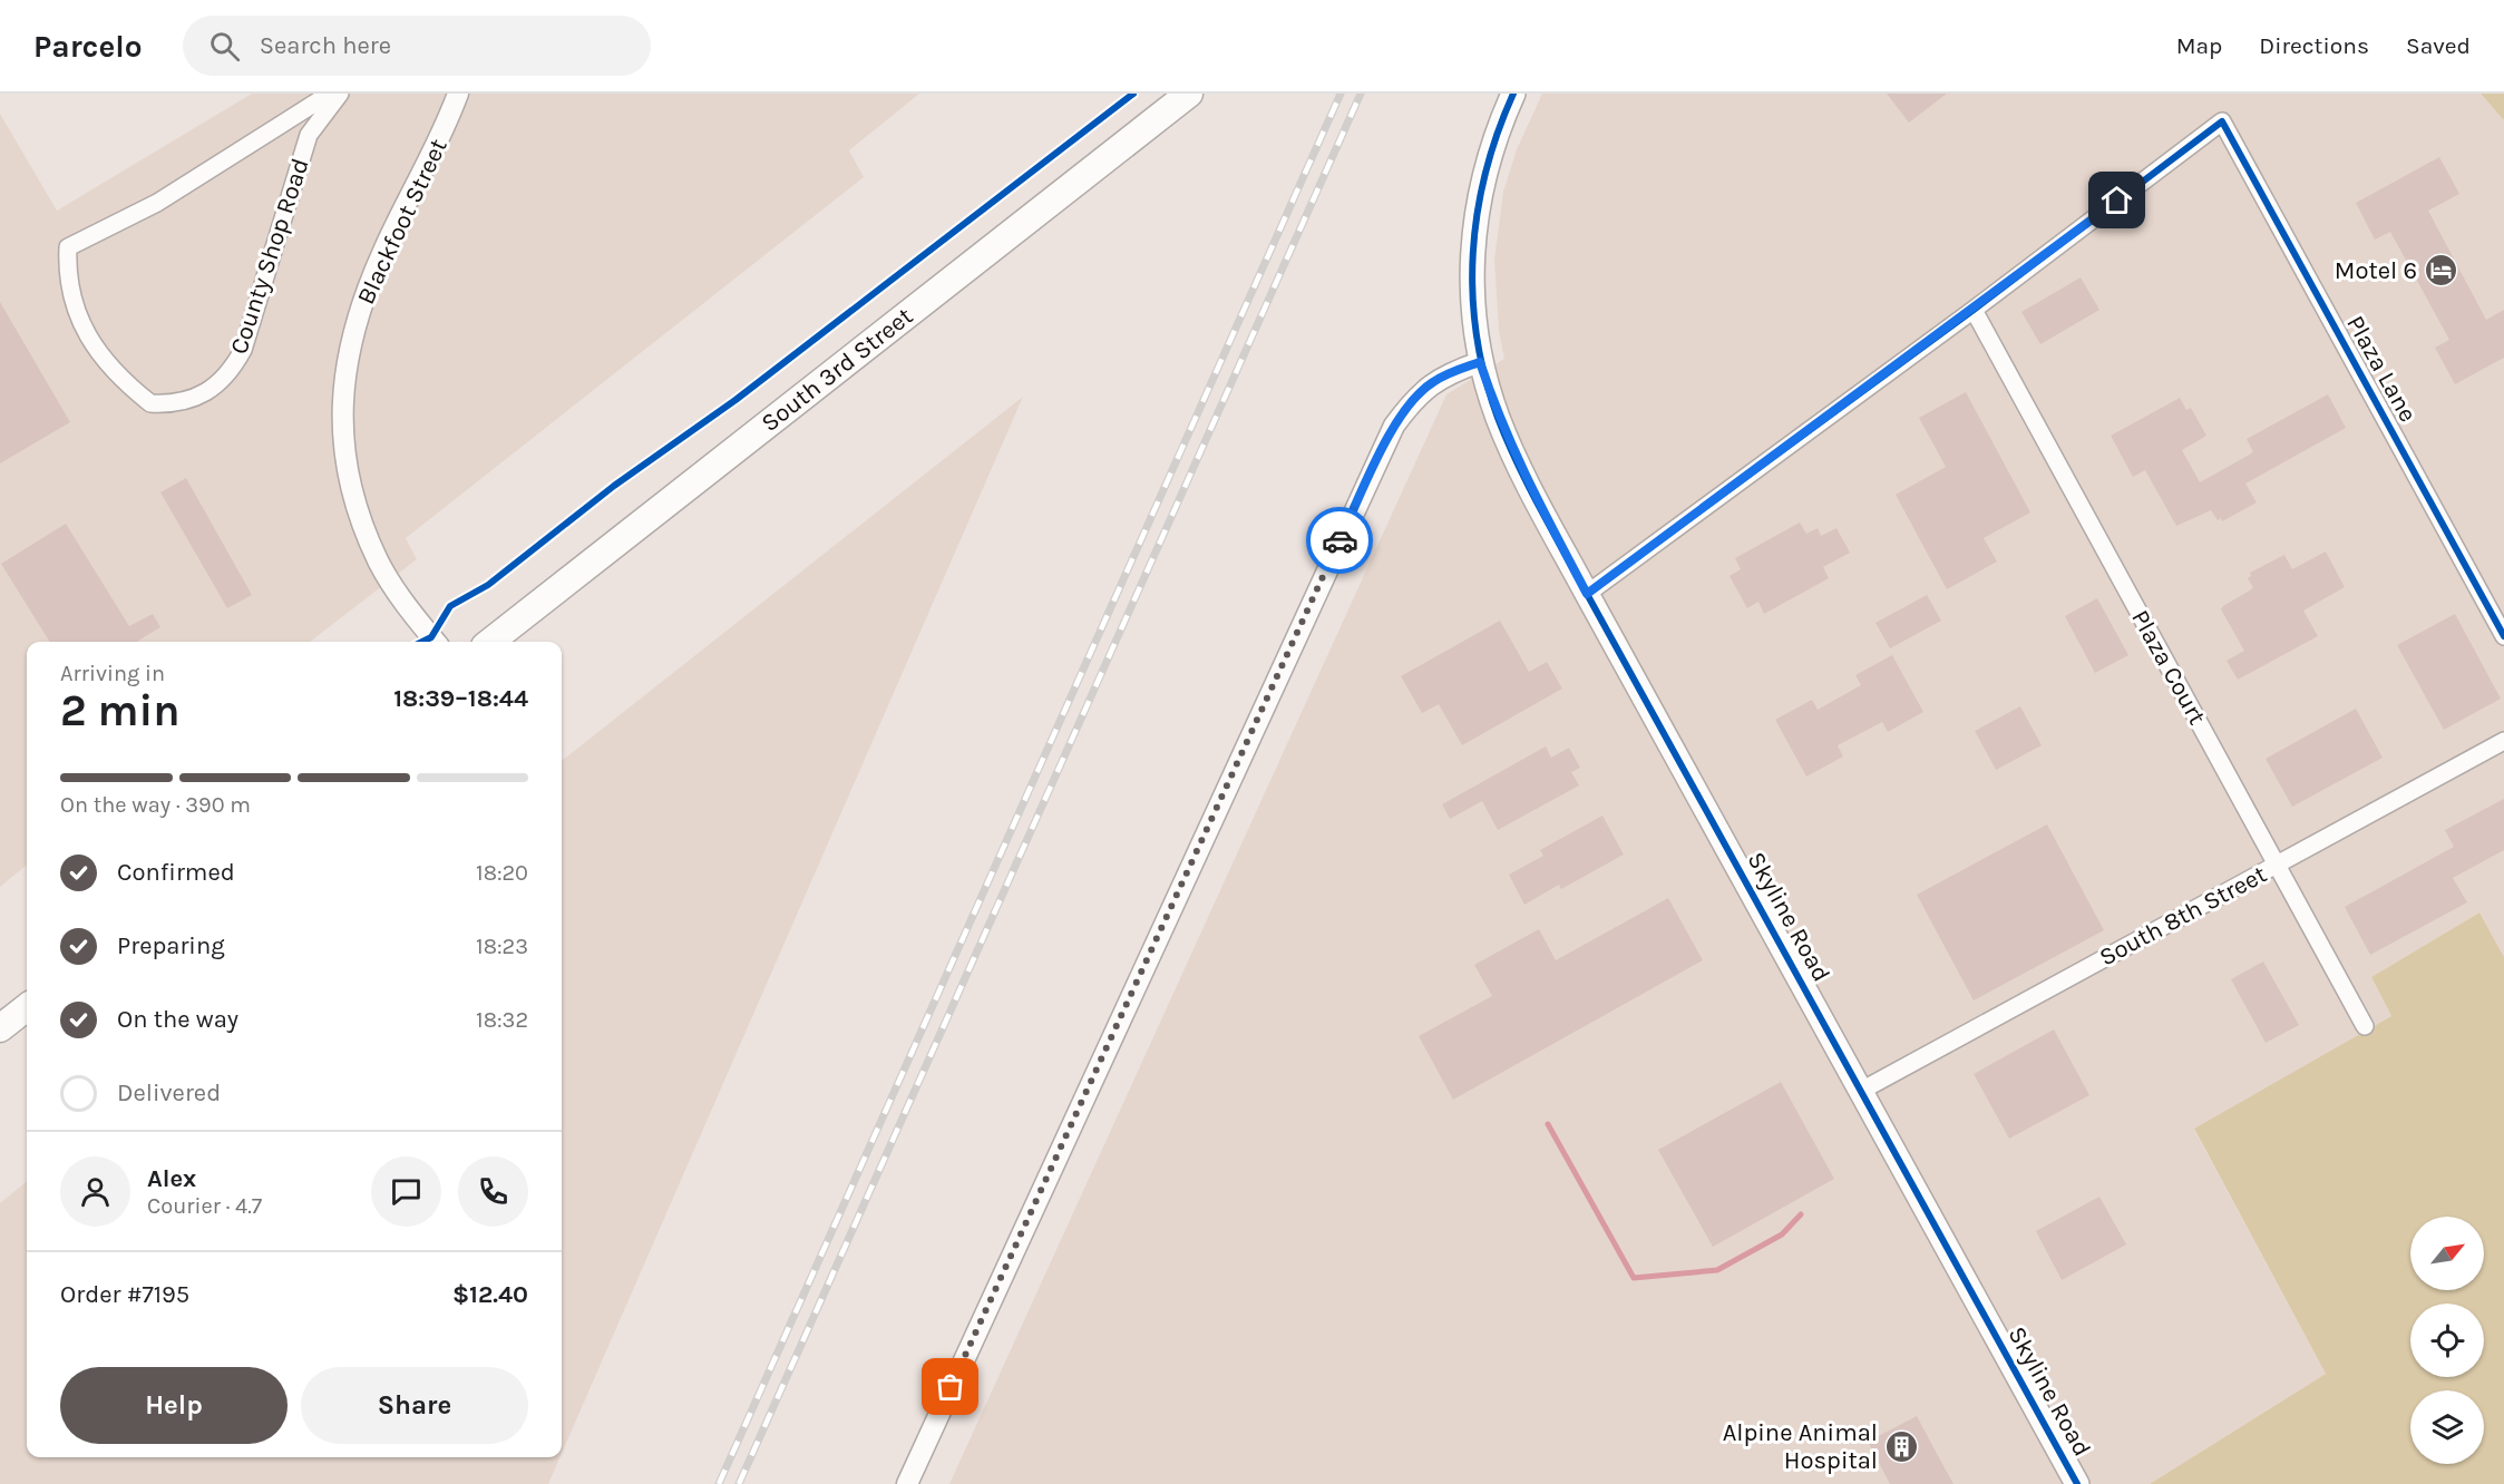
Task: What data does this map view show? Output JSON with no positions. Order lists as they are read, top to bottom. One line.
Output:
{"streets":{"highway":["South 3rd Street"],"main road":["Skyline Road"],"street":["Blackfoot Street","County Shop Road","Plaza Lane","Plaza Court","South 8th Street"]},"crossings":[["Plaza Lane","Plaza Court"],["Plaza Court","South 8th Street"],["South 8th Street","Skyline Road"]],"places":{"hotel":["Motel 6"],"building":["Alpine Animal Hospital"]},"north":"top right","page":{"header":"Parcelo","search":"Search here","nav":["Map","Directions","Saved"],"heading":["2 min","Arriving in","18:39–18:44"],"panel":["Alex","Courier · 4.7","Order #7195","$12.40"],"bar":"On the way · 390 m","list":[["Confirmed","18:20"],["Preparing","18:23"],["On the way","18:32"],"Delivered"],"buttons":["Help","Share"]}}
